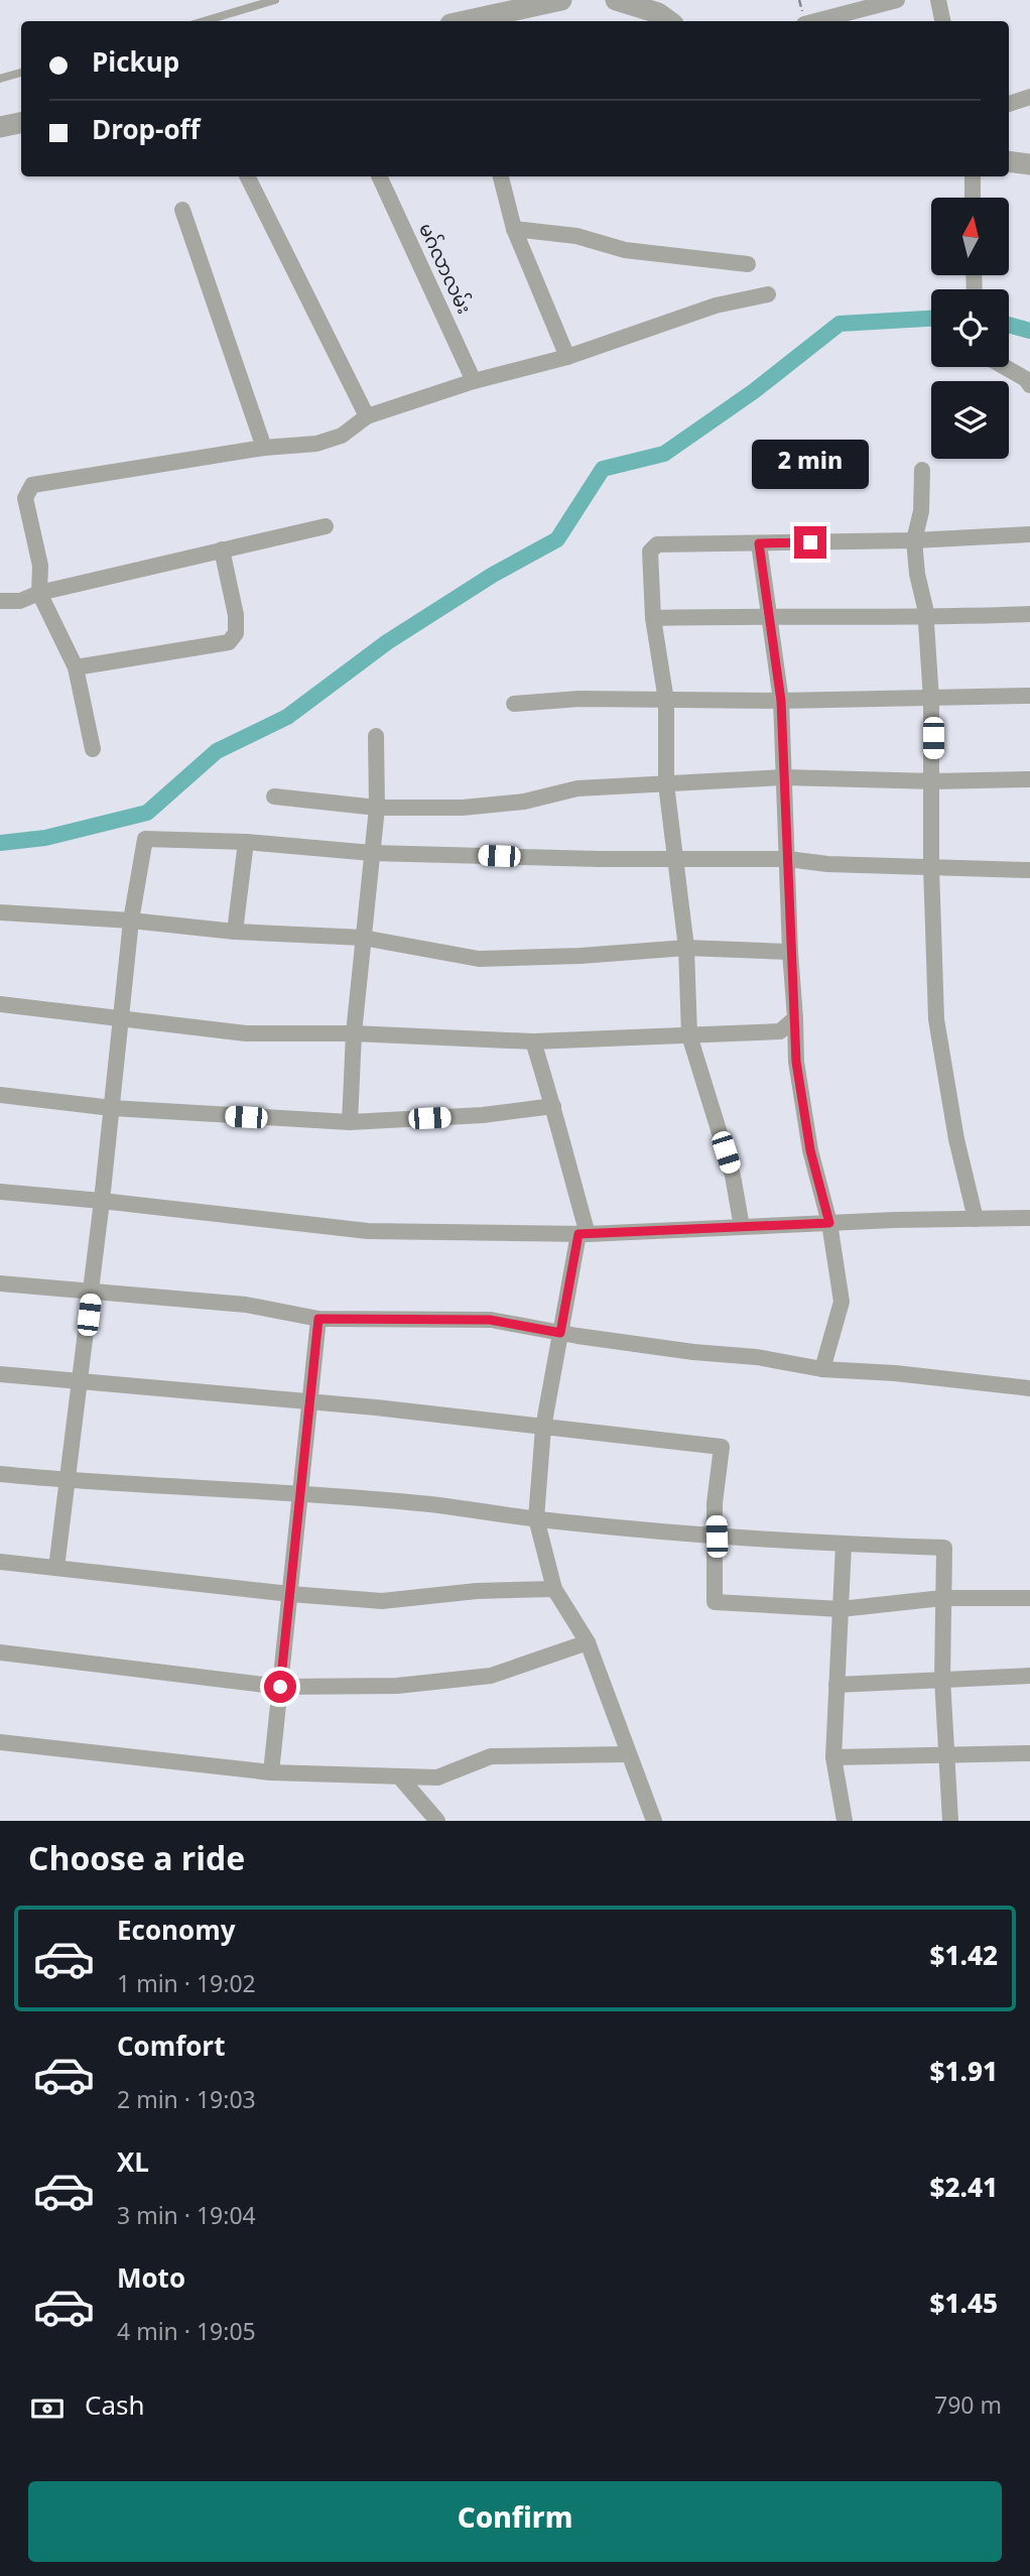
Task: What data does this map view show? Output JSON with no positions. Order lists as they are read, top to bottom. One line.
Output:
{"streets":{"street":["မဂ်လာလမ်း"]},"north":"top","page":{"banner":["Pickup","Drop-off"],"bubble":"2 min","heading":"Choose a ride","list":[{"name":"Economy","note":"1 min · 19:02","value":"$1.42"},{"name":"Comfort","note":"2 min · 19:03","value":"$1.91"},{"name":"XL","note":"3 min · 19:04","value":"$2.41"},{"name":"Moto","note":"4 min · 19:05","value":"$1.45"}],"pay":["Cash","790 m"],"buttons":"Confirm"}}
